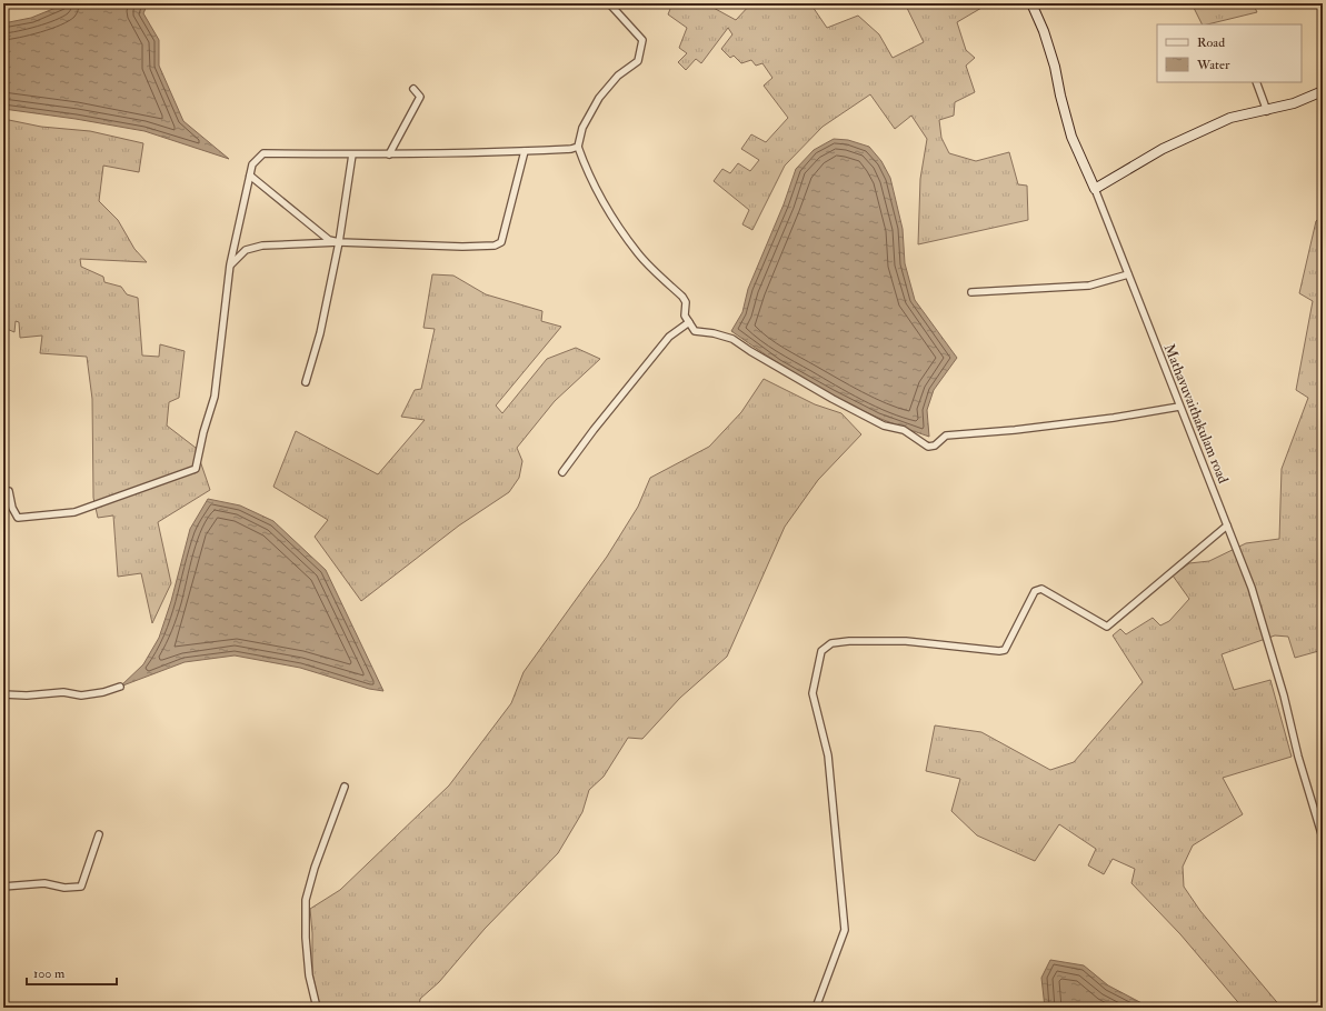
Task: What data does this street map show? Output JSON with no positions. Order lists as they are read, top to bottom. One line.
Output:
{"streets":{"street":["Mathavuvaithakulam road"]},"legend":["Road","Water"],"scale_bar":"100 m"}
